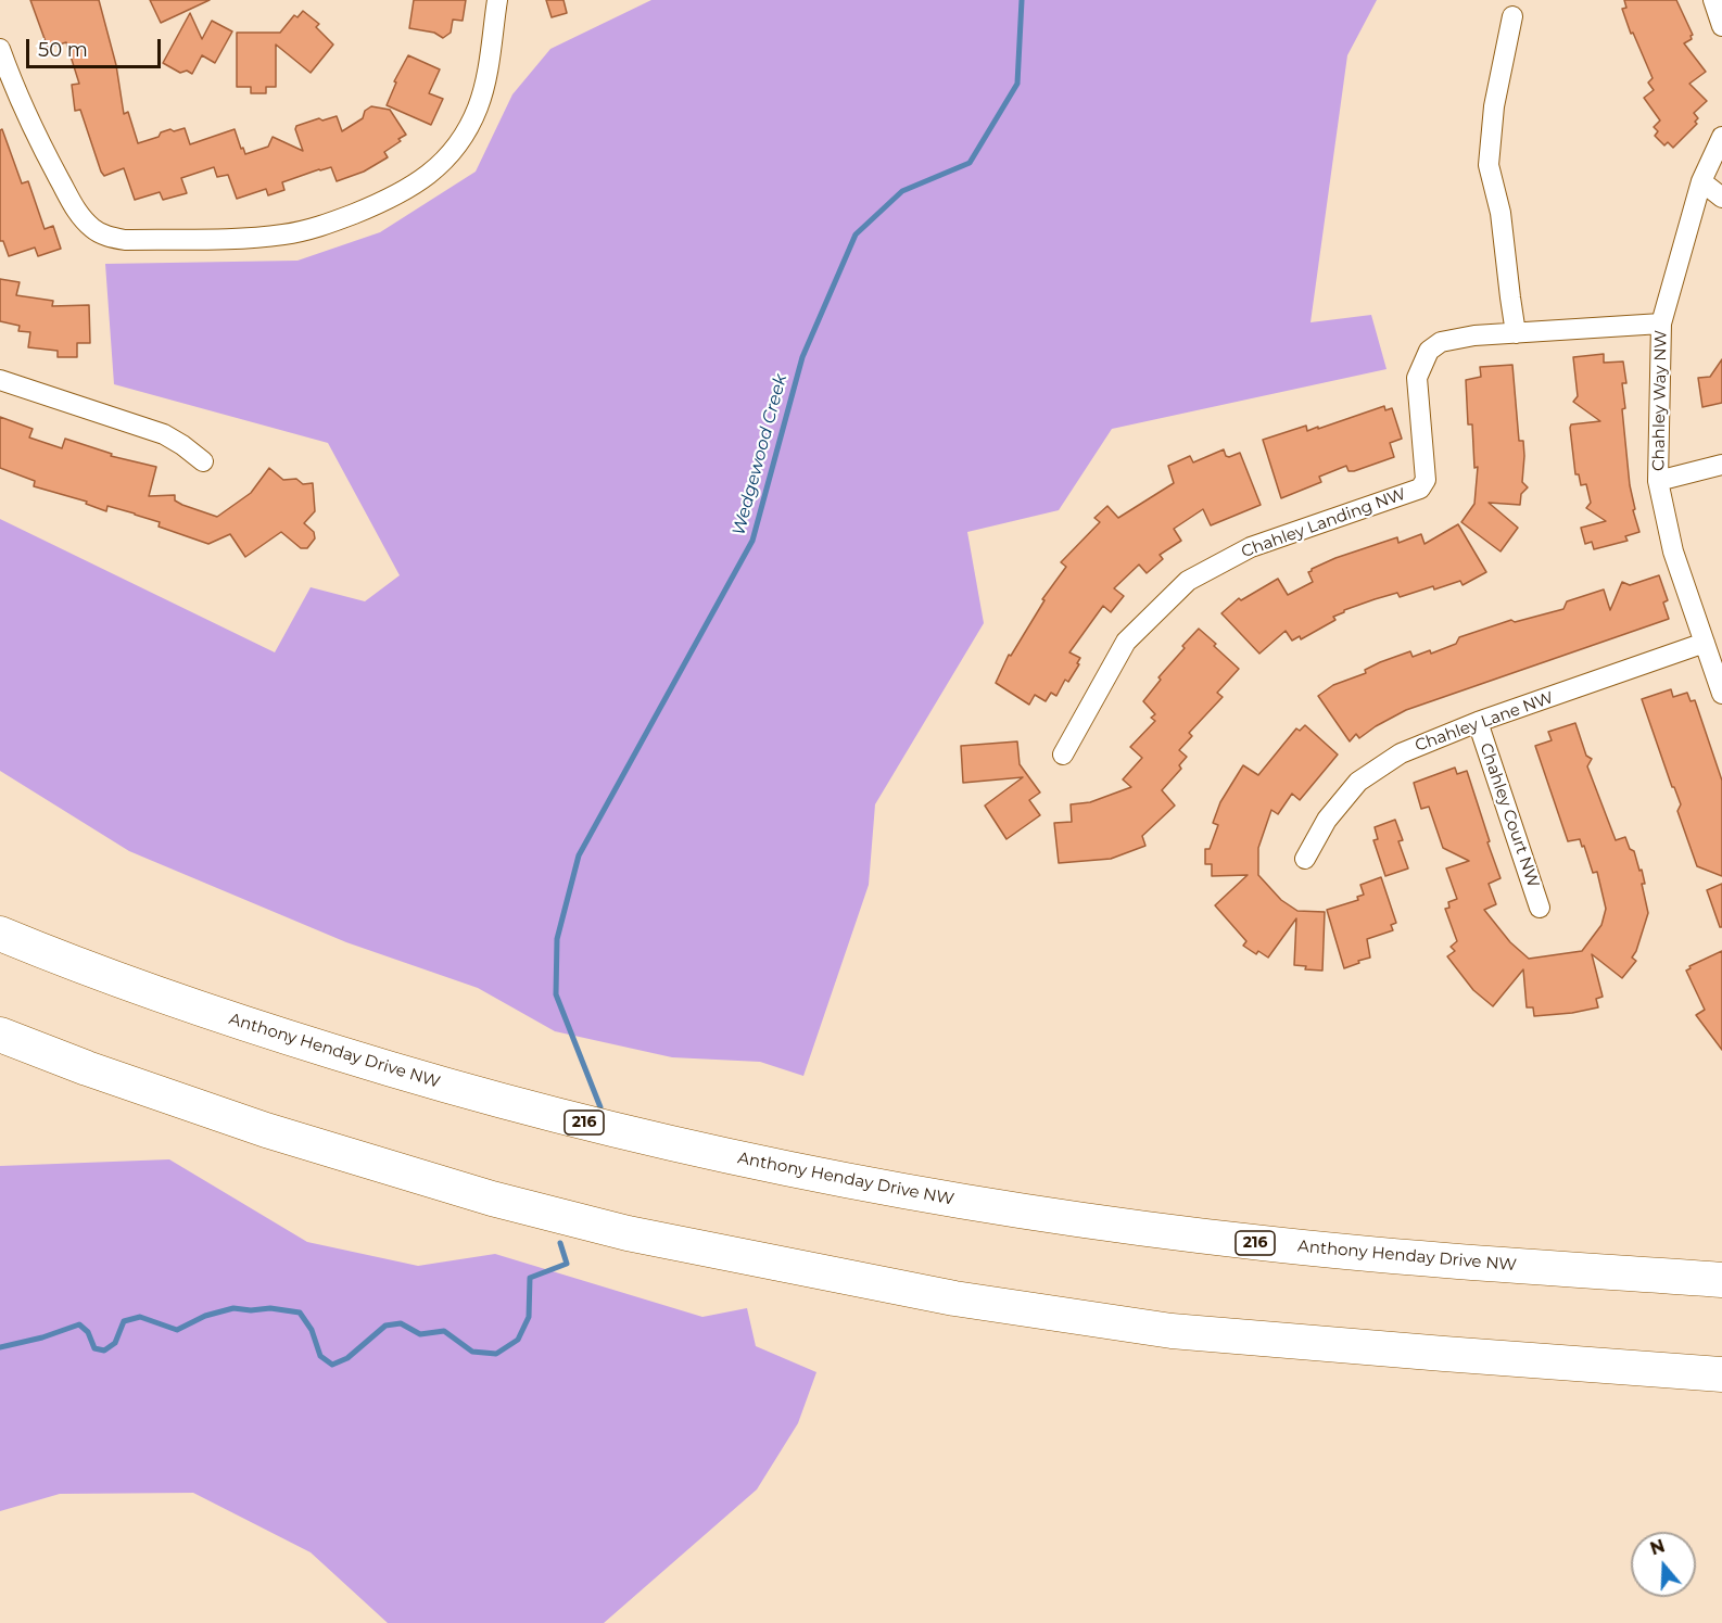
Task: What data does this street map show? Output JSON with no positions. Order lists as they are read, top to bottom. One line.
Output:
{"streets":{"highway":["Anthony Henday Drive NW","216"],"street":["Chahley Way NW","Chahley Landing NW","Chahley Lane NW","Chahley Court NW"]},"crossings":[["Chahley Way NW","Chahley Landing NW"],["Chahley Way NW","Chahley Lane NW"],["Chahley Lane NW","Chahley Court NW"]],"water":["Wedgewood Creek"],"scale_bar":"50 m","north":"top"}
